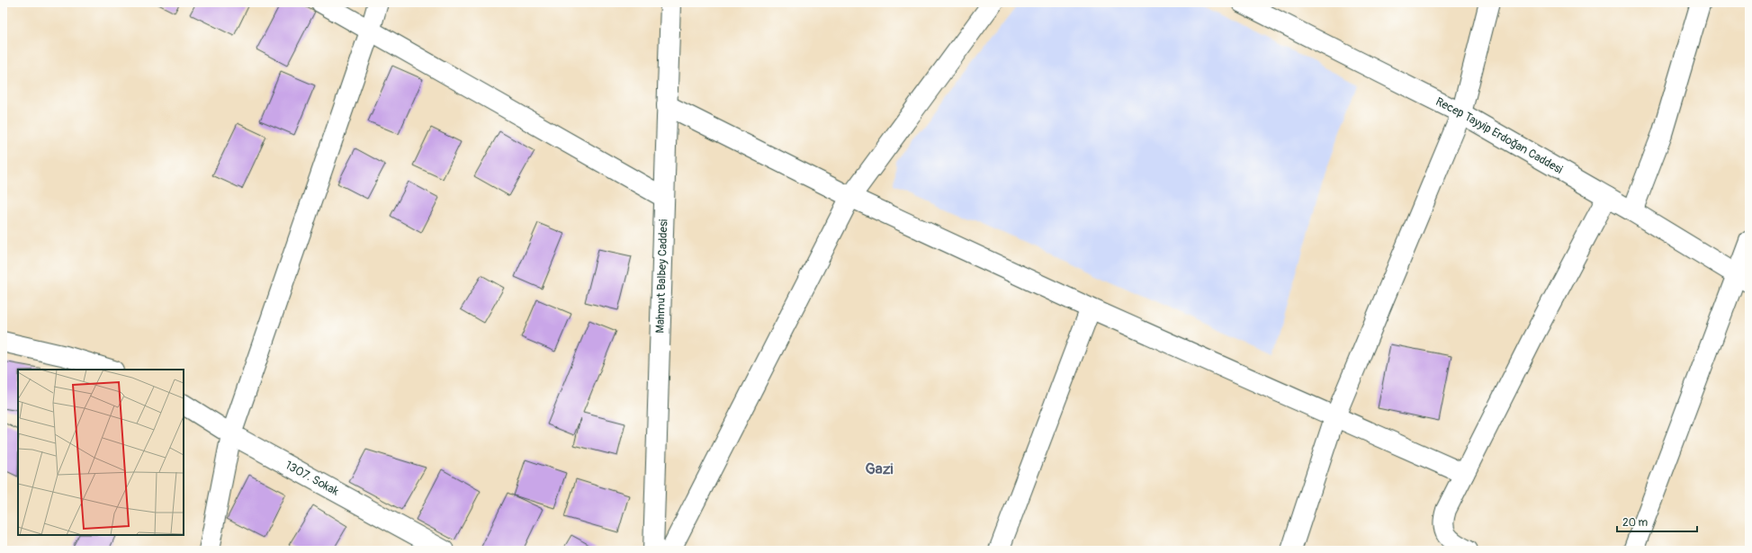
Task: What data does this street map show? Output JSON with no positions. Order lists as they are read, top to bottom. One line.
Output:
{"streets":{"street":["Recep Tayyip Erdoğan Caddesi","Mahmut Balbey Caddesi","1307. Sokak"]},"districts":["Gazi"],"scale_bar":"20 m"}
